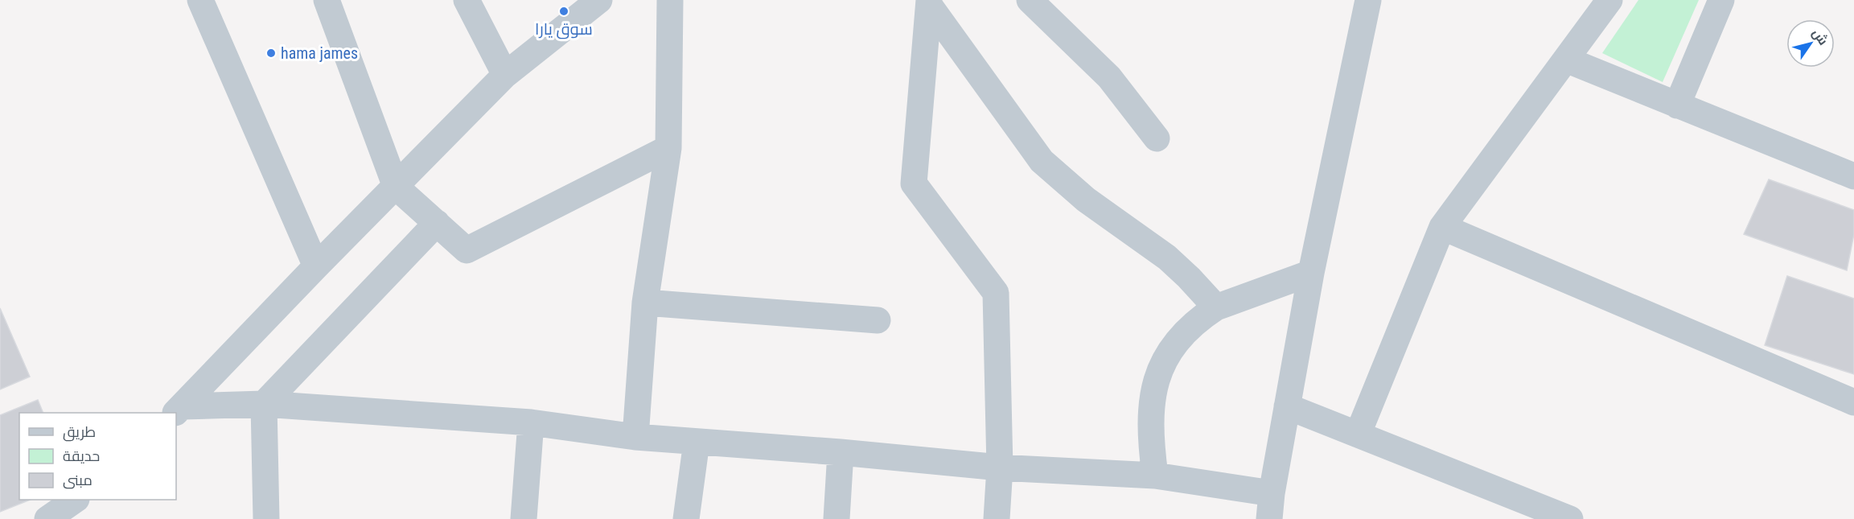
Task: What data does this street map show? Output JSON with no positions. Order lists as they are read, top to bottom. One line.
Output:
{"places":["سوق یارا","hama james"],"legend":["طريق","حديقة","مبنى"],"north":"top right"}
